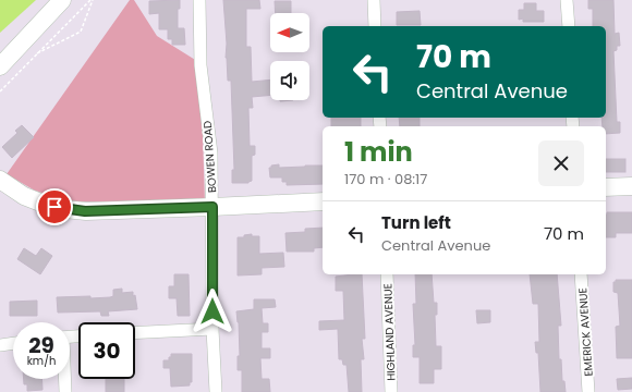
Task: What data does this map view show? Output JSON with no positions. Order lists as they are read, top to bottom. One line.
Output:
{"streets":{"street":["BOWEN ROAD","HIGHLAND AVENUE","EMERICK AVENUE"]},"north":"left","page":{"turn":["70 m","Central Avenue"],"heading":["1 min","170 m · 08:17"],"list":[{"name":"Turn left","note":"Central Avenue","value":"70 m"}],"speed":"29 km/h","limit":"30"}}
